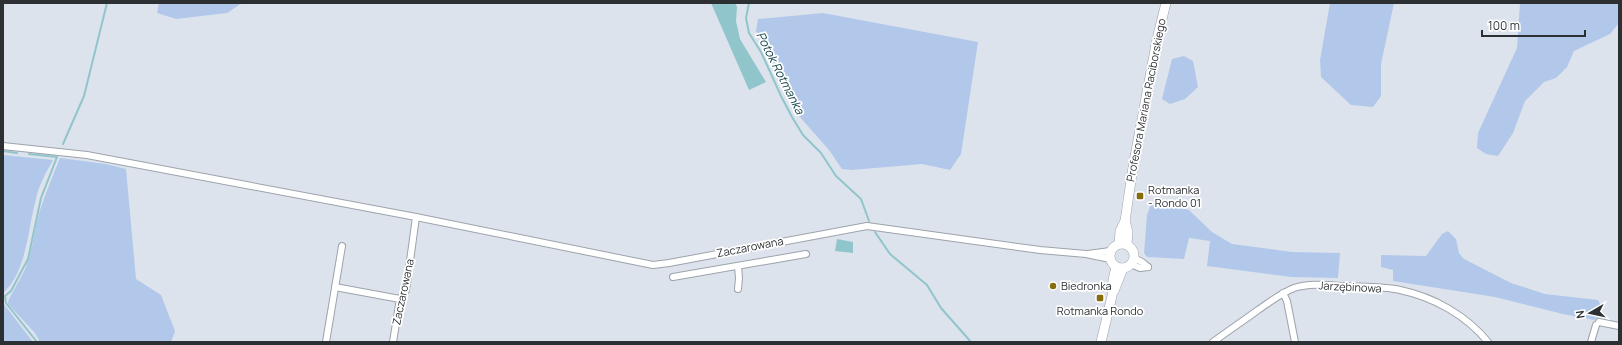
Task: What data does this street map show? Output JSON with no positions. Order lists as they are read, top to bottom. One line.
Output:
{"streets":{"main road":["Profesora Mariana Raciborskiego"],"street":["Zaczarowana","Jarzębinowa"]},"water":["Potok Rotmanka"],"places":{"transit":["Rotmanka - Rondo 01","Rotmanka Rondo"],"other":["Biedronka"]},"scale_bar":"100 m","north":"left"}
